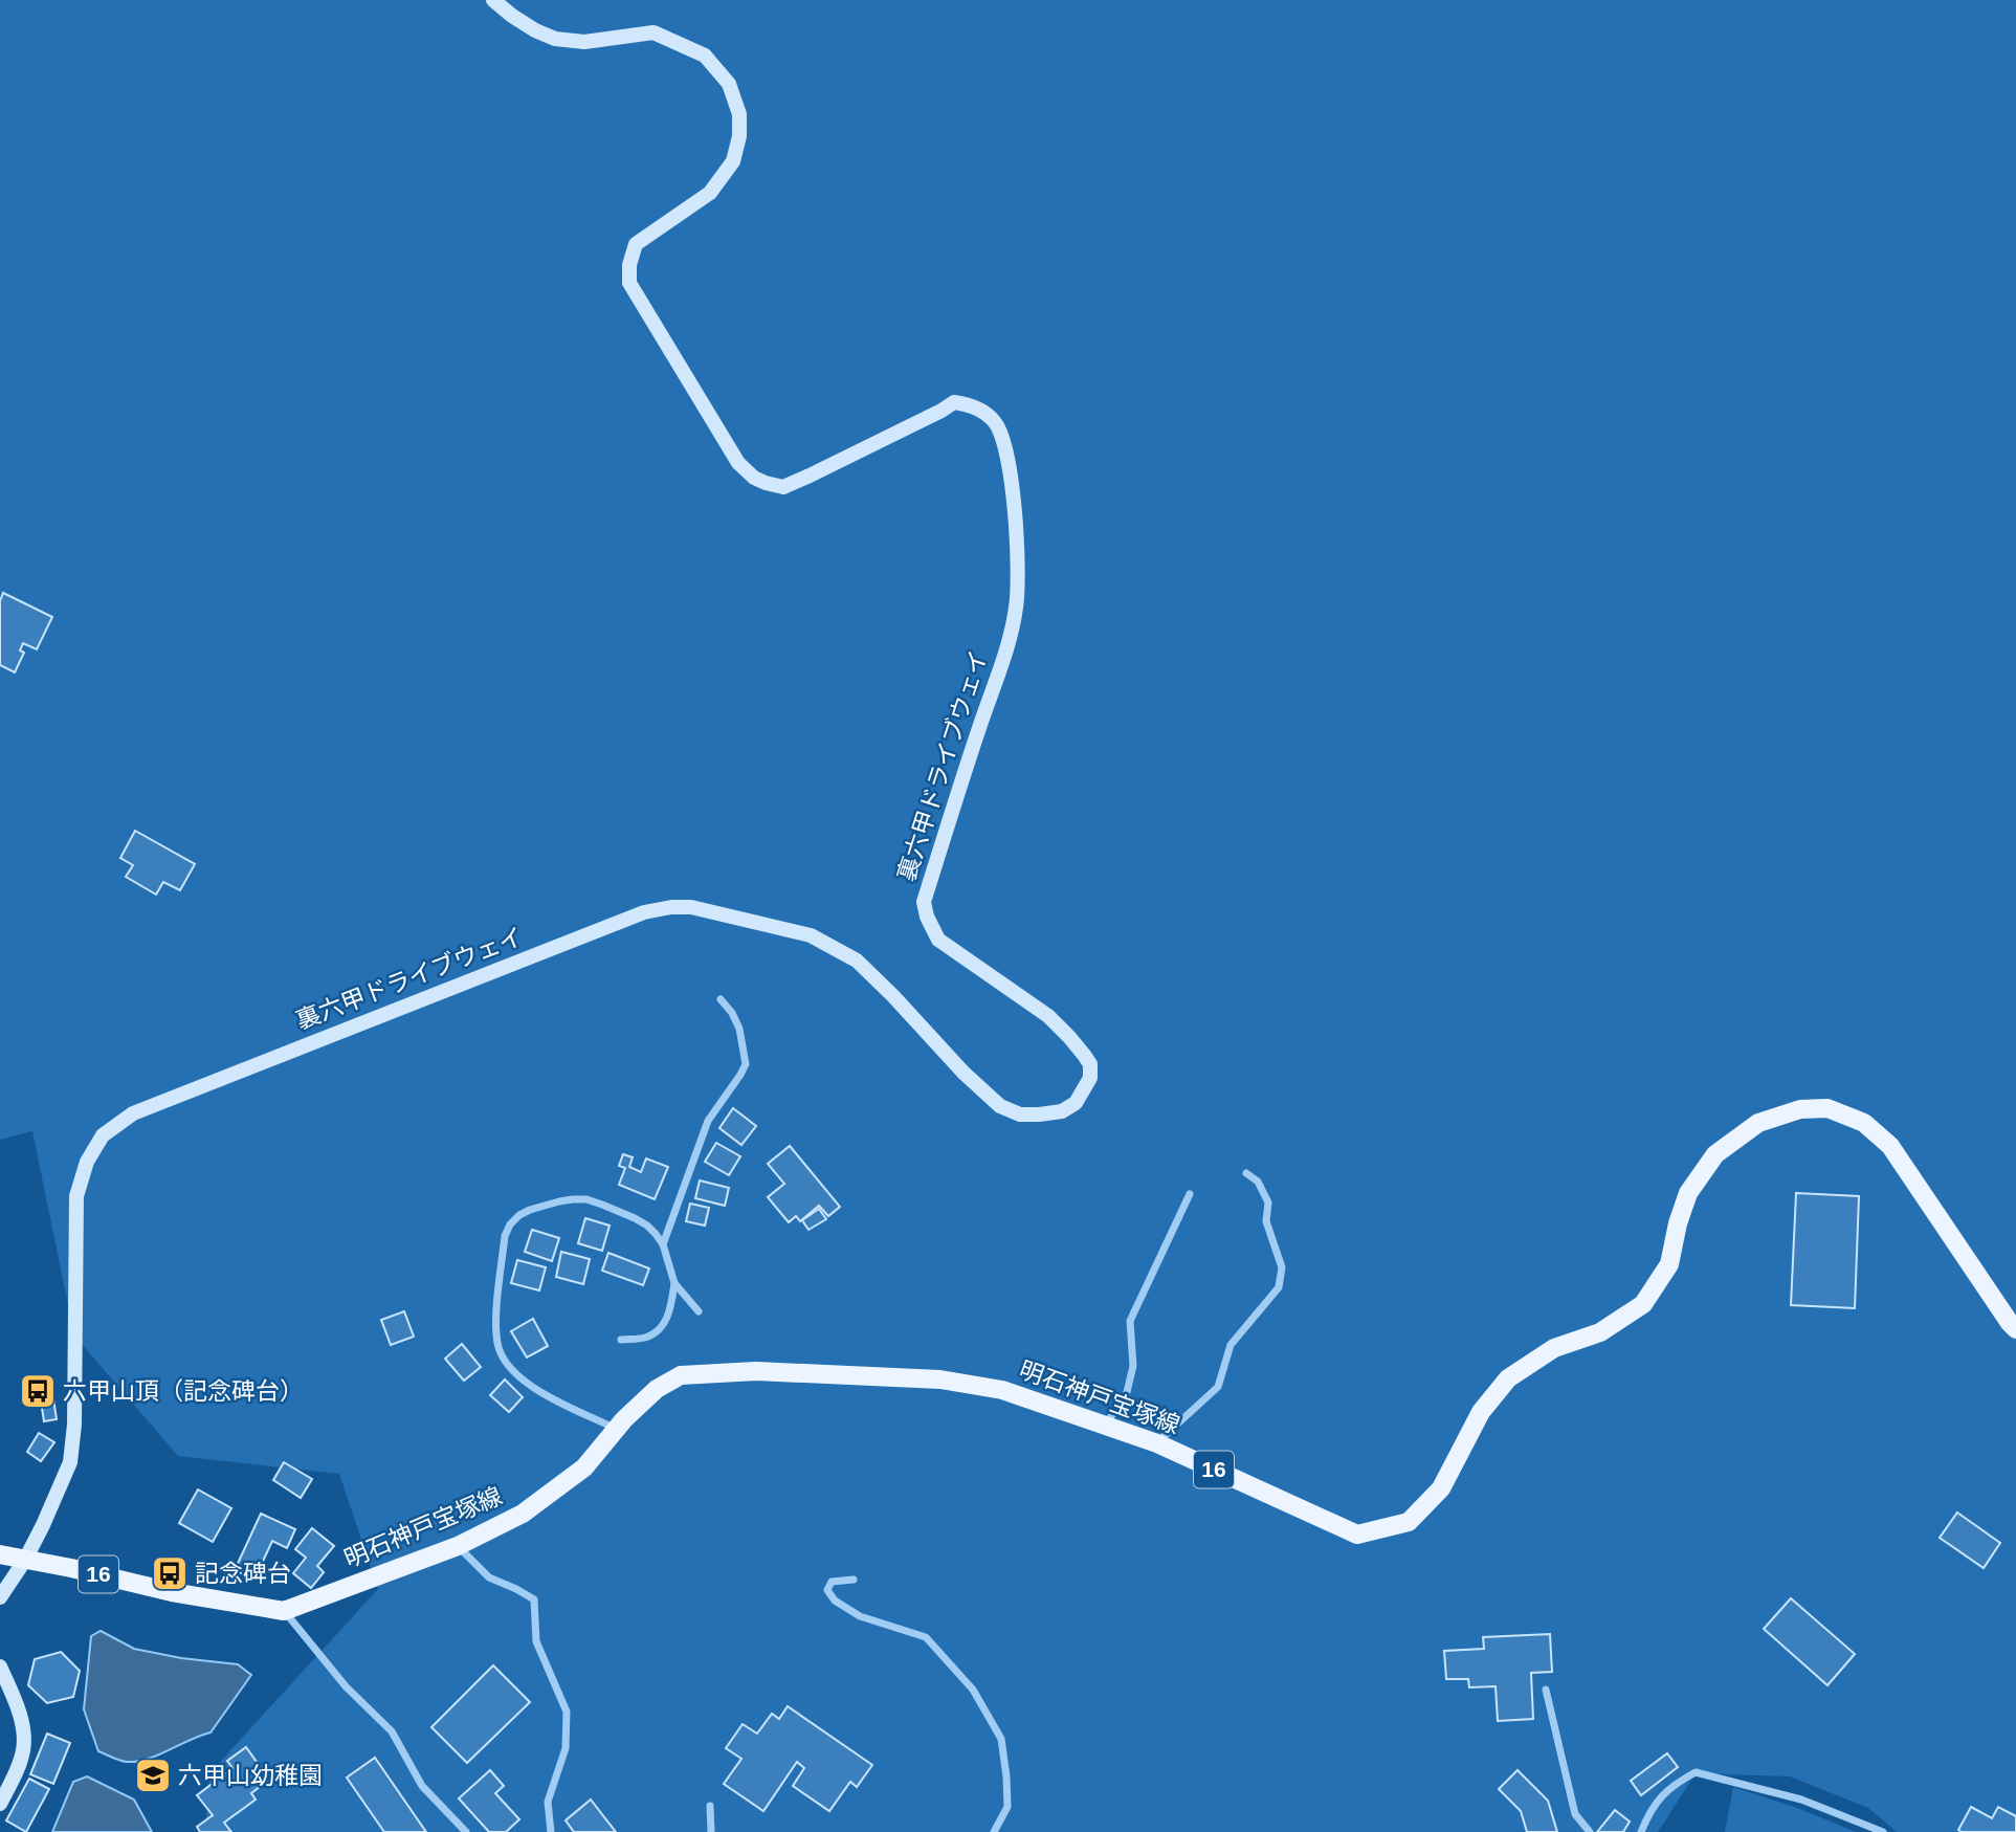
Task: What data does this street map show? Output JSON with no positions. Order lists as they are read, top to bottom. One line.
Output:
{"streets":{"main road":["明石神戸宝塚線","16"],"street":["裏六甲ドライブウェイ"]},"crossings":[["裏六甲ドライブウェイ","明石神戸宝塚線"]],"places":{"bus stop":["六甲山頂（記念碑台）","記念碑台"],"school or university":["六甲山幼稚園"]}}
